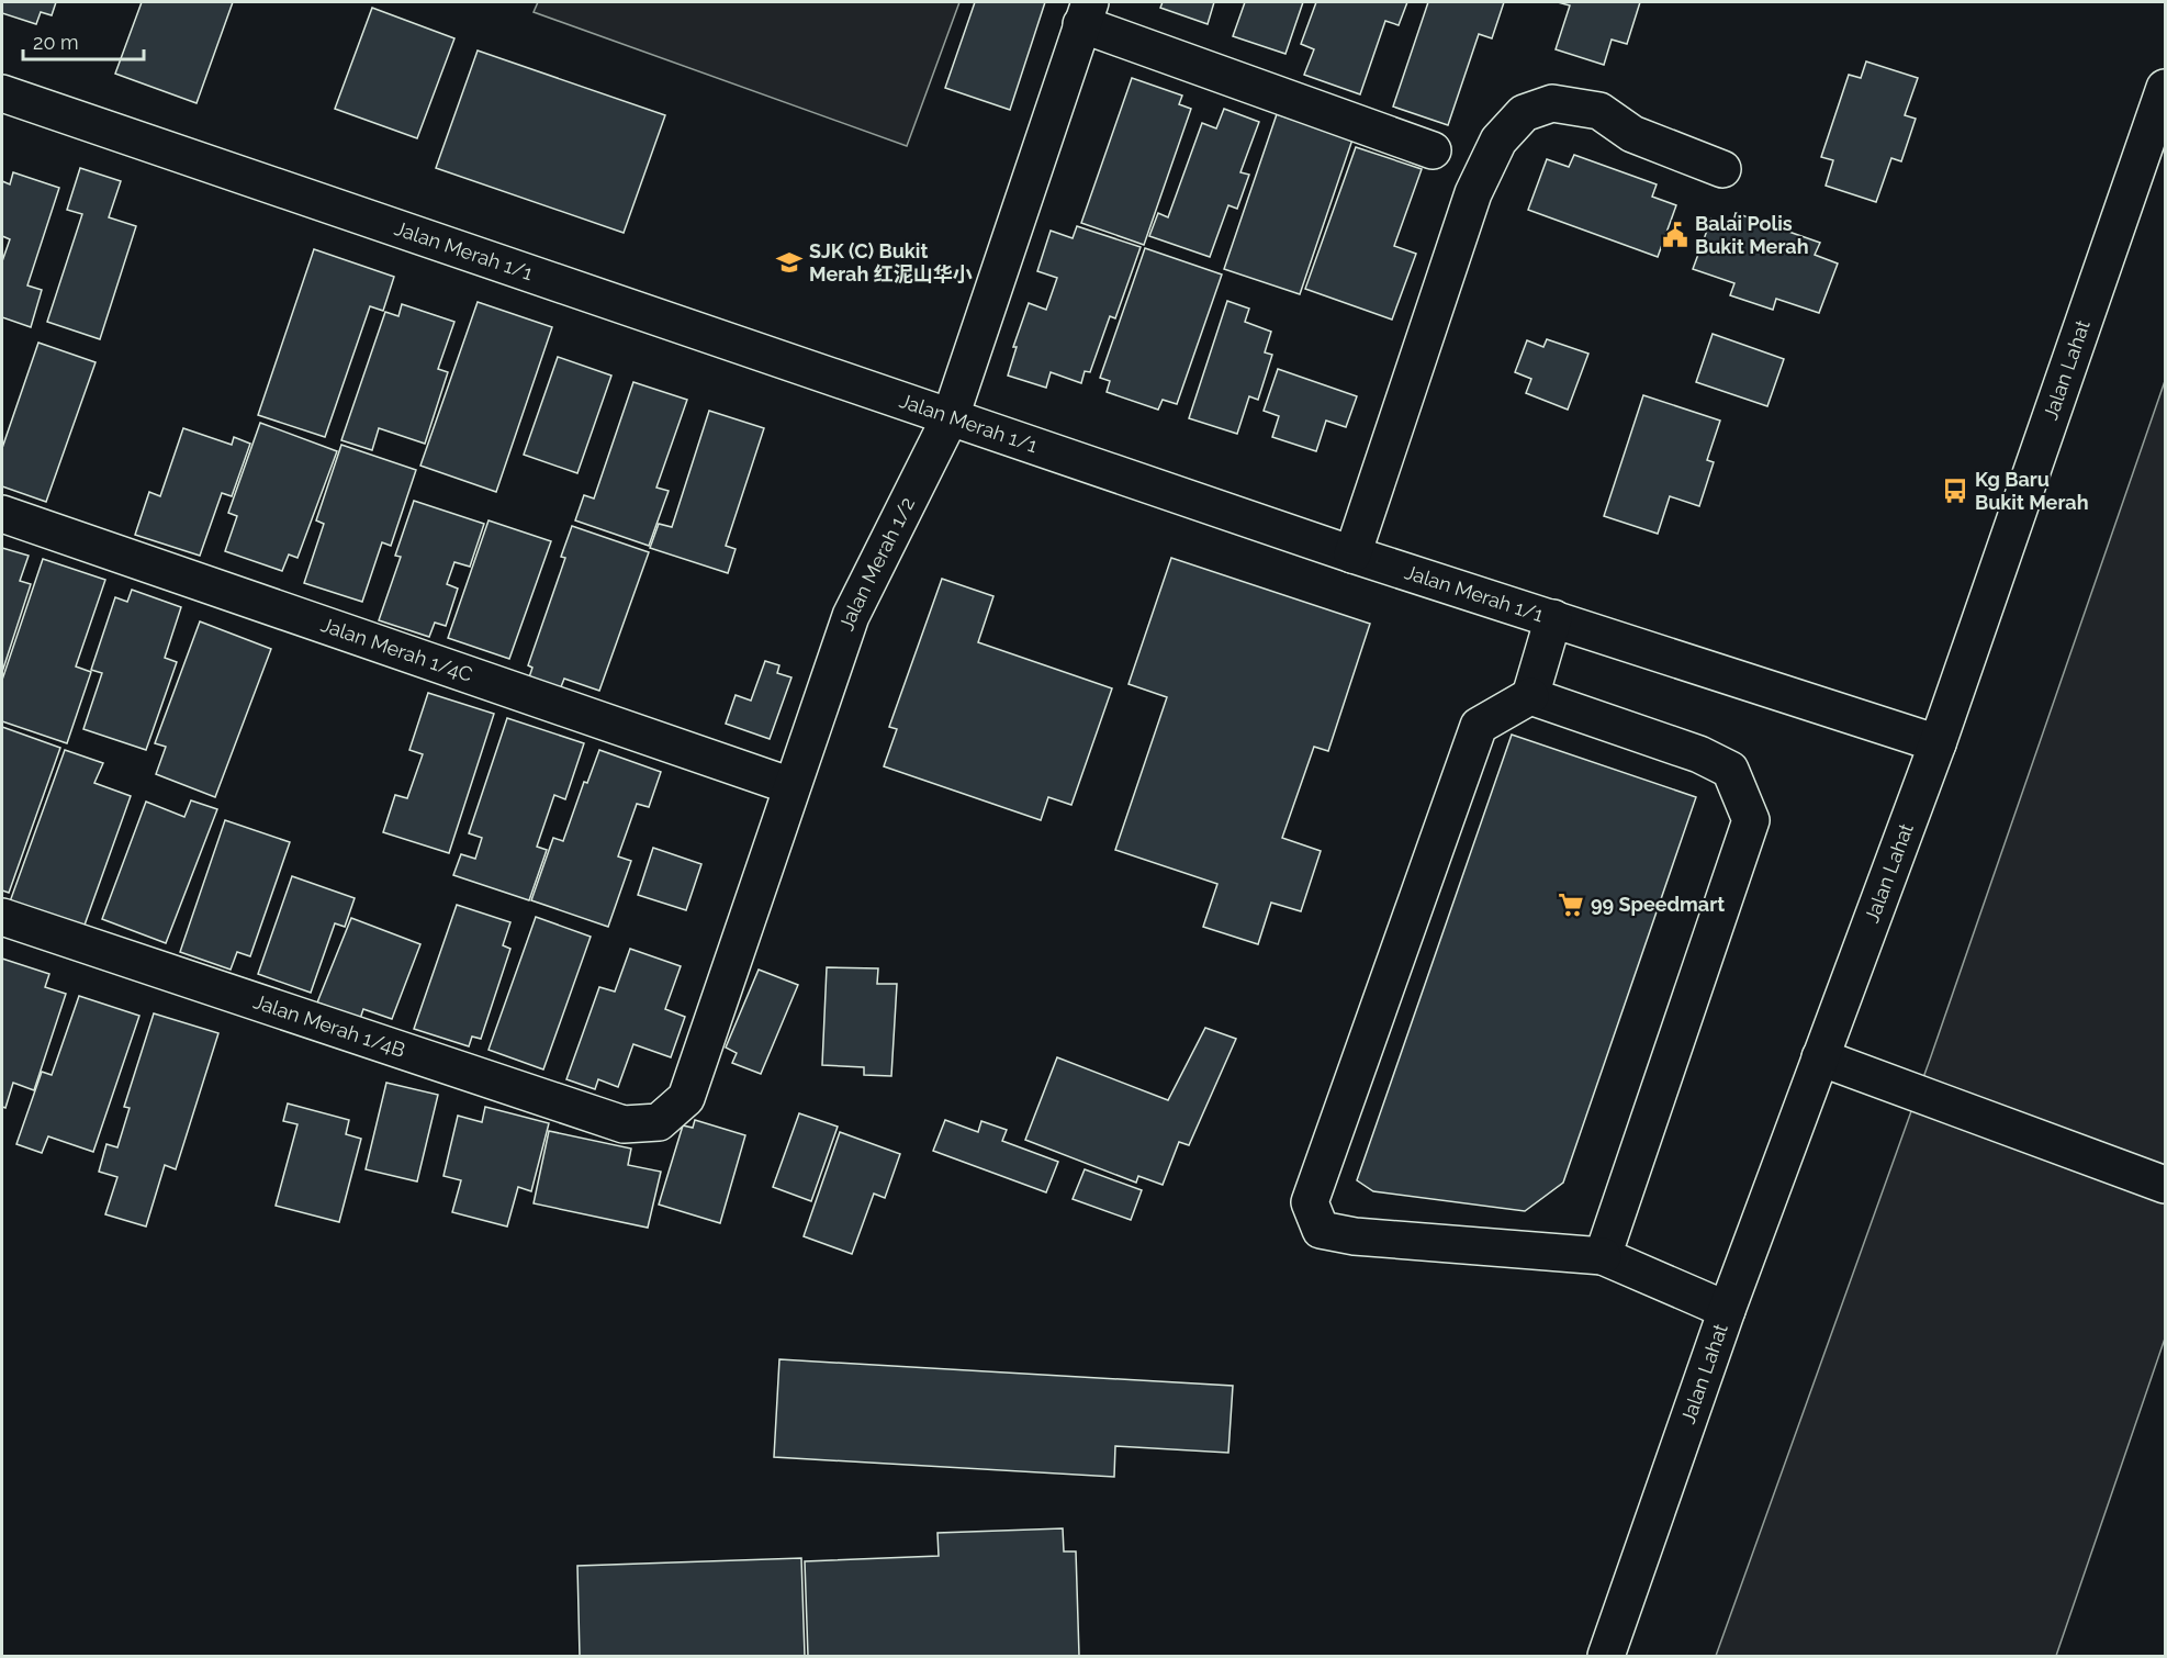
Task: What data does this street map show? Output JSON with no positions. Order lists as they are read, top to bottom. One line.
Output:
{"streets":{"street":["Jalan Merah 1/1","Jalan Lahat","Jalan Merah 1/2","Jalan Merah 1/4C","Jalan Merah 1/4B"]},"crossings":[["Jalan Merah 1/1","Jalan Lahat"],["Jalan Merah 1/1","Jalan Merah 1/2"],["Jalan Merah 1/2","Jalan Merah 1/4C"],["Jalan Merah 1/2","Jalan Merah 1/4B"]],"places":{"public building":["Balai Polis Bukit Merah"],"school or university":["SJK (C) Bukit Merah 红泥山华小"],"bus stop":["Kg Baru Bukit Merah"],"supermarket":["99 Speedmart"]},"scale_bar":"20 m"}
